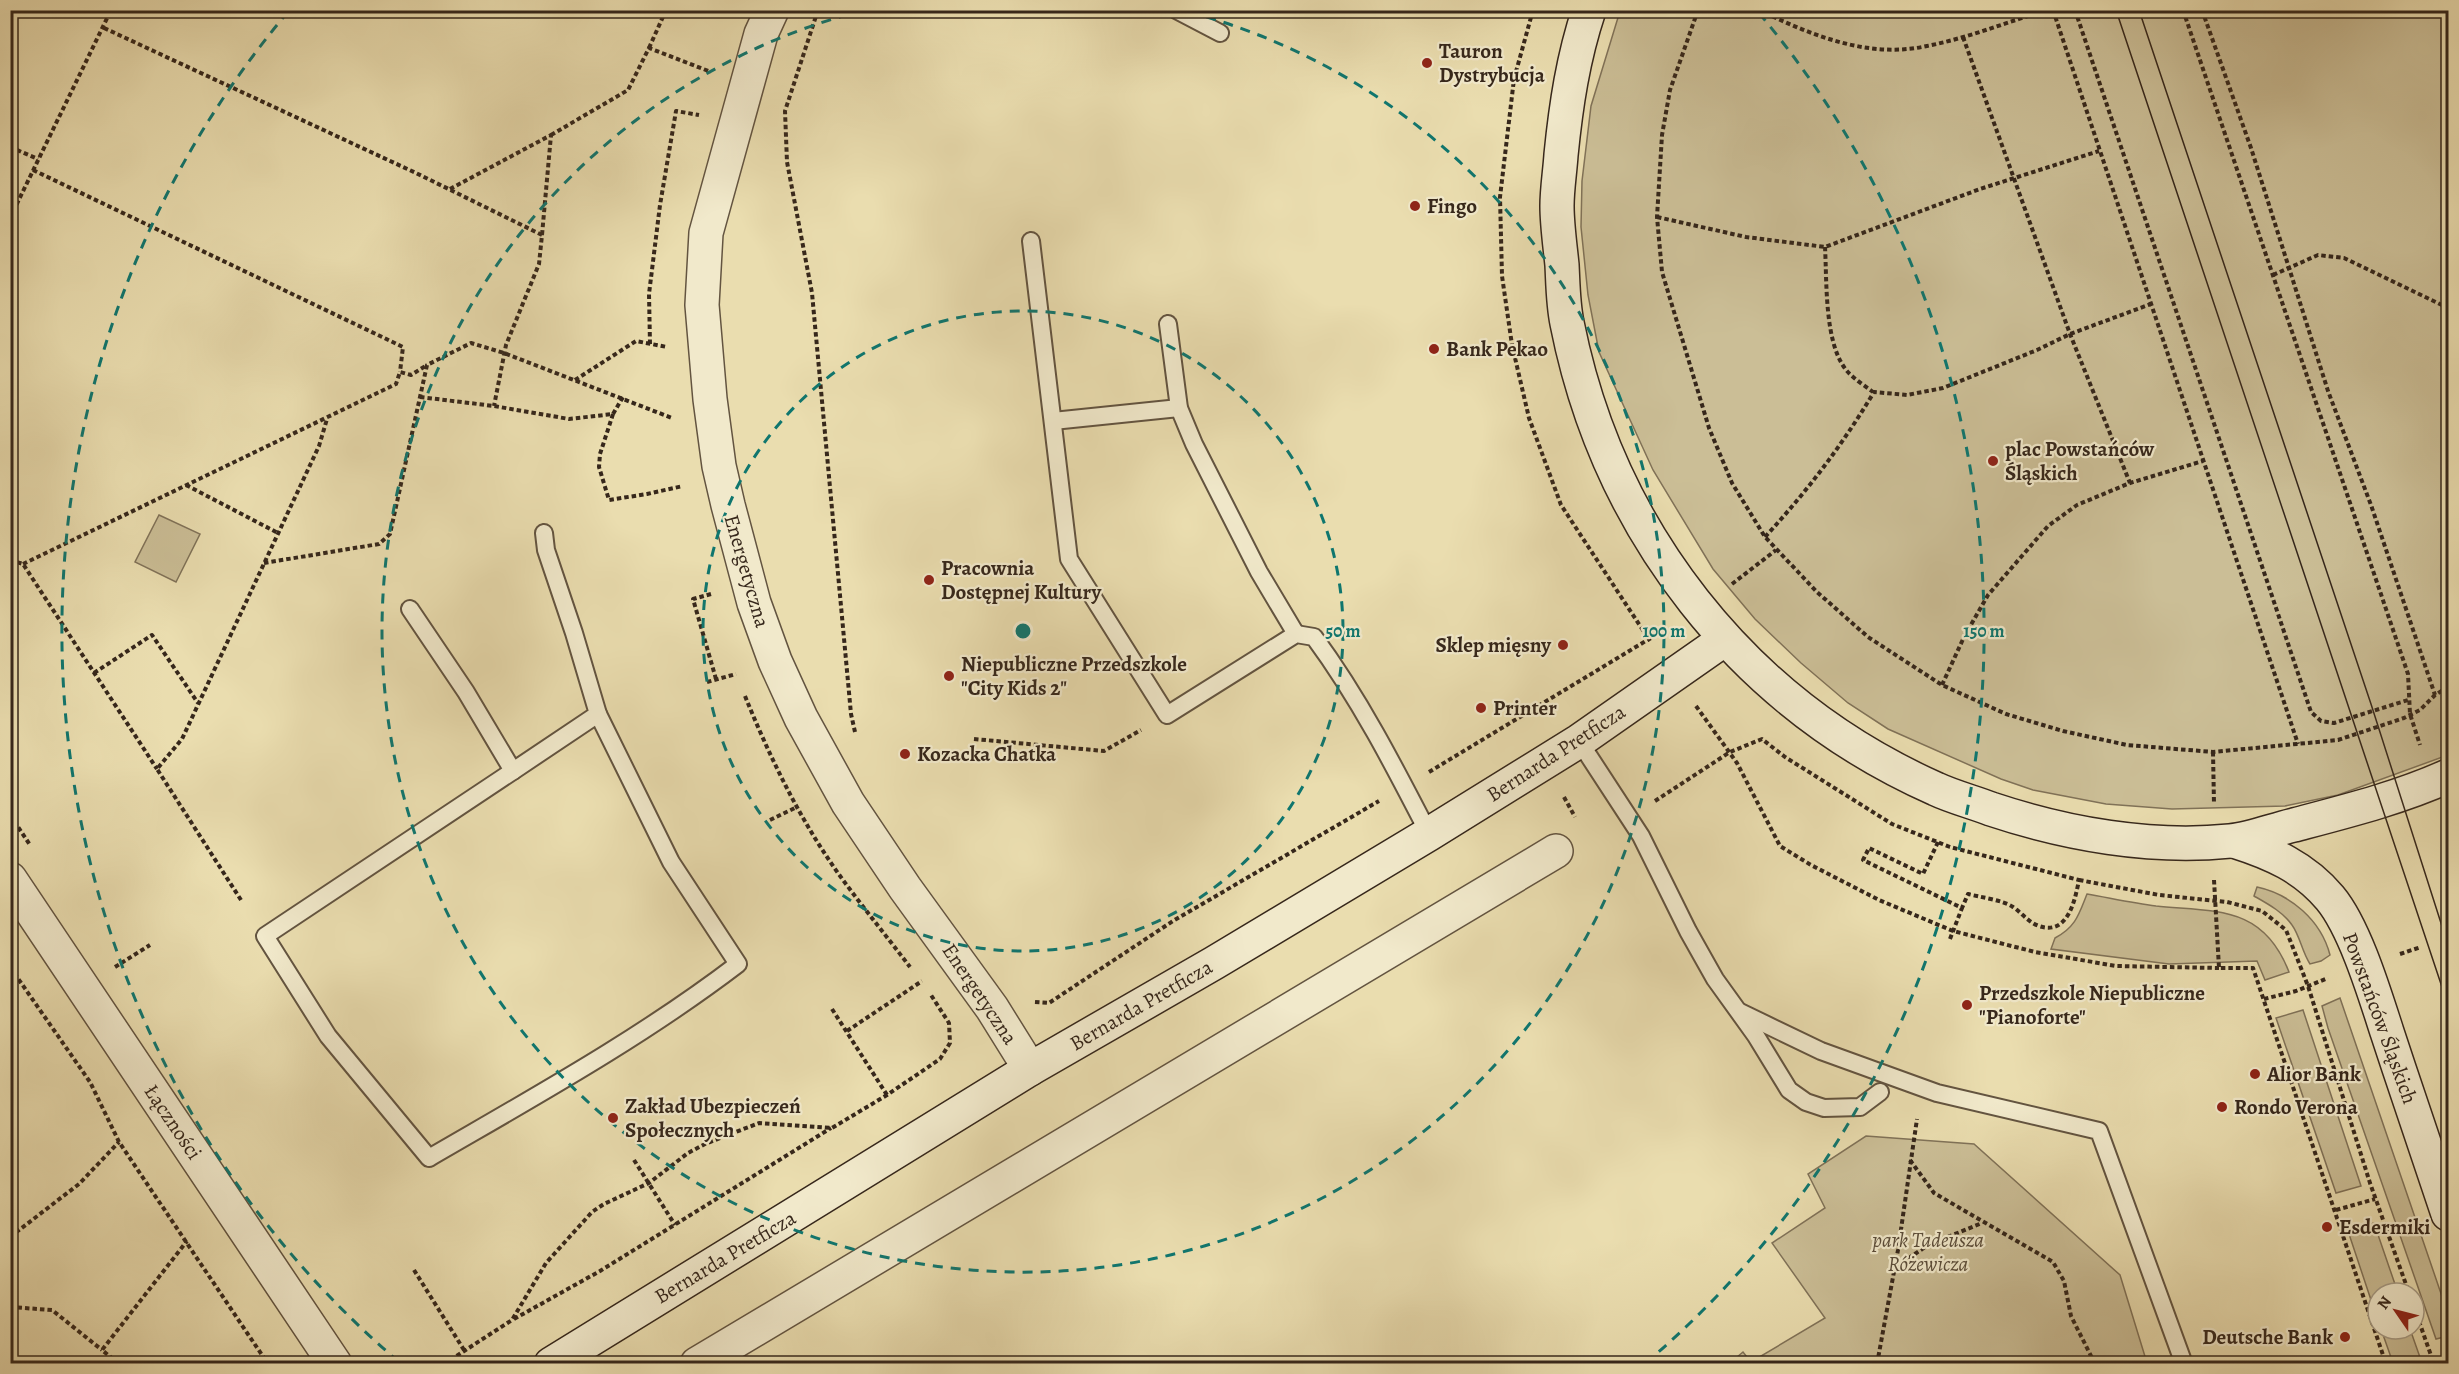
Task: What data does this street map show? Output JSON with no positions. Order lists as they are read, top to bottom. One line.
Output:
{"streets":{"street":["Energetyczna","Bernarda Pretficza","Powstańców Śląskich","Łączności"]},"crossings":[["Energetyczna","Bernarda Pretficza"]],"parks":["park Tadeusza Różewicza"],"places":["Tauron Dystrybucja","Fingo","Bank Pekao","plac Powstańców Śląskich","Pracownia Dostępnej Kultury","Sklep mięsny","Niepubliczne Przedszkole \"City Kids 2\"","Printer","Kozacka Chatka","Przedszkole Niepubliczne \"Pianoforte\"","Alior Bank","Rondo Verona","Zakład Ubezpieczeń Społecznych","Esdermiki","Deutsche Bank"],"north":"top left","rings":["50 m","100 m","150 m"]}
